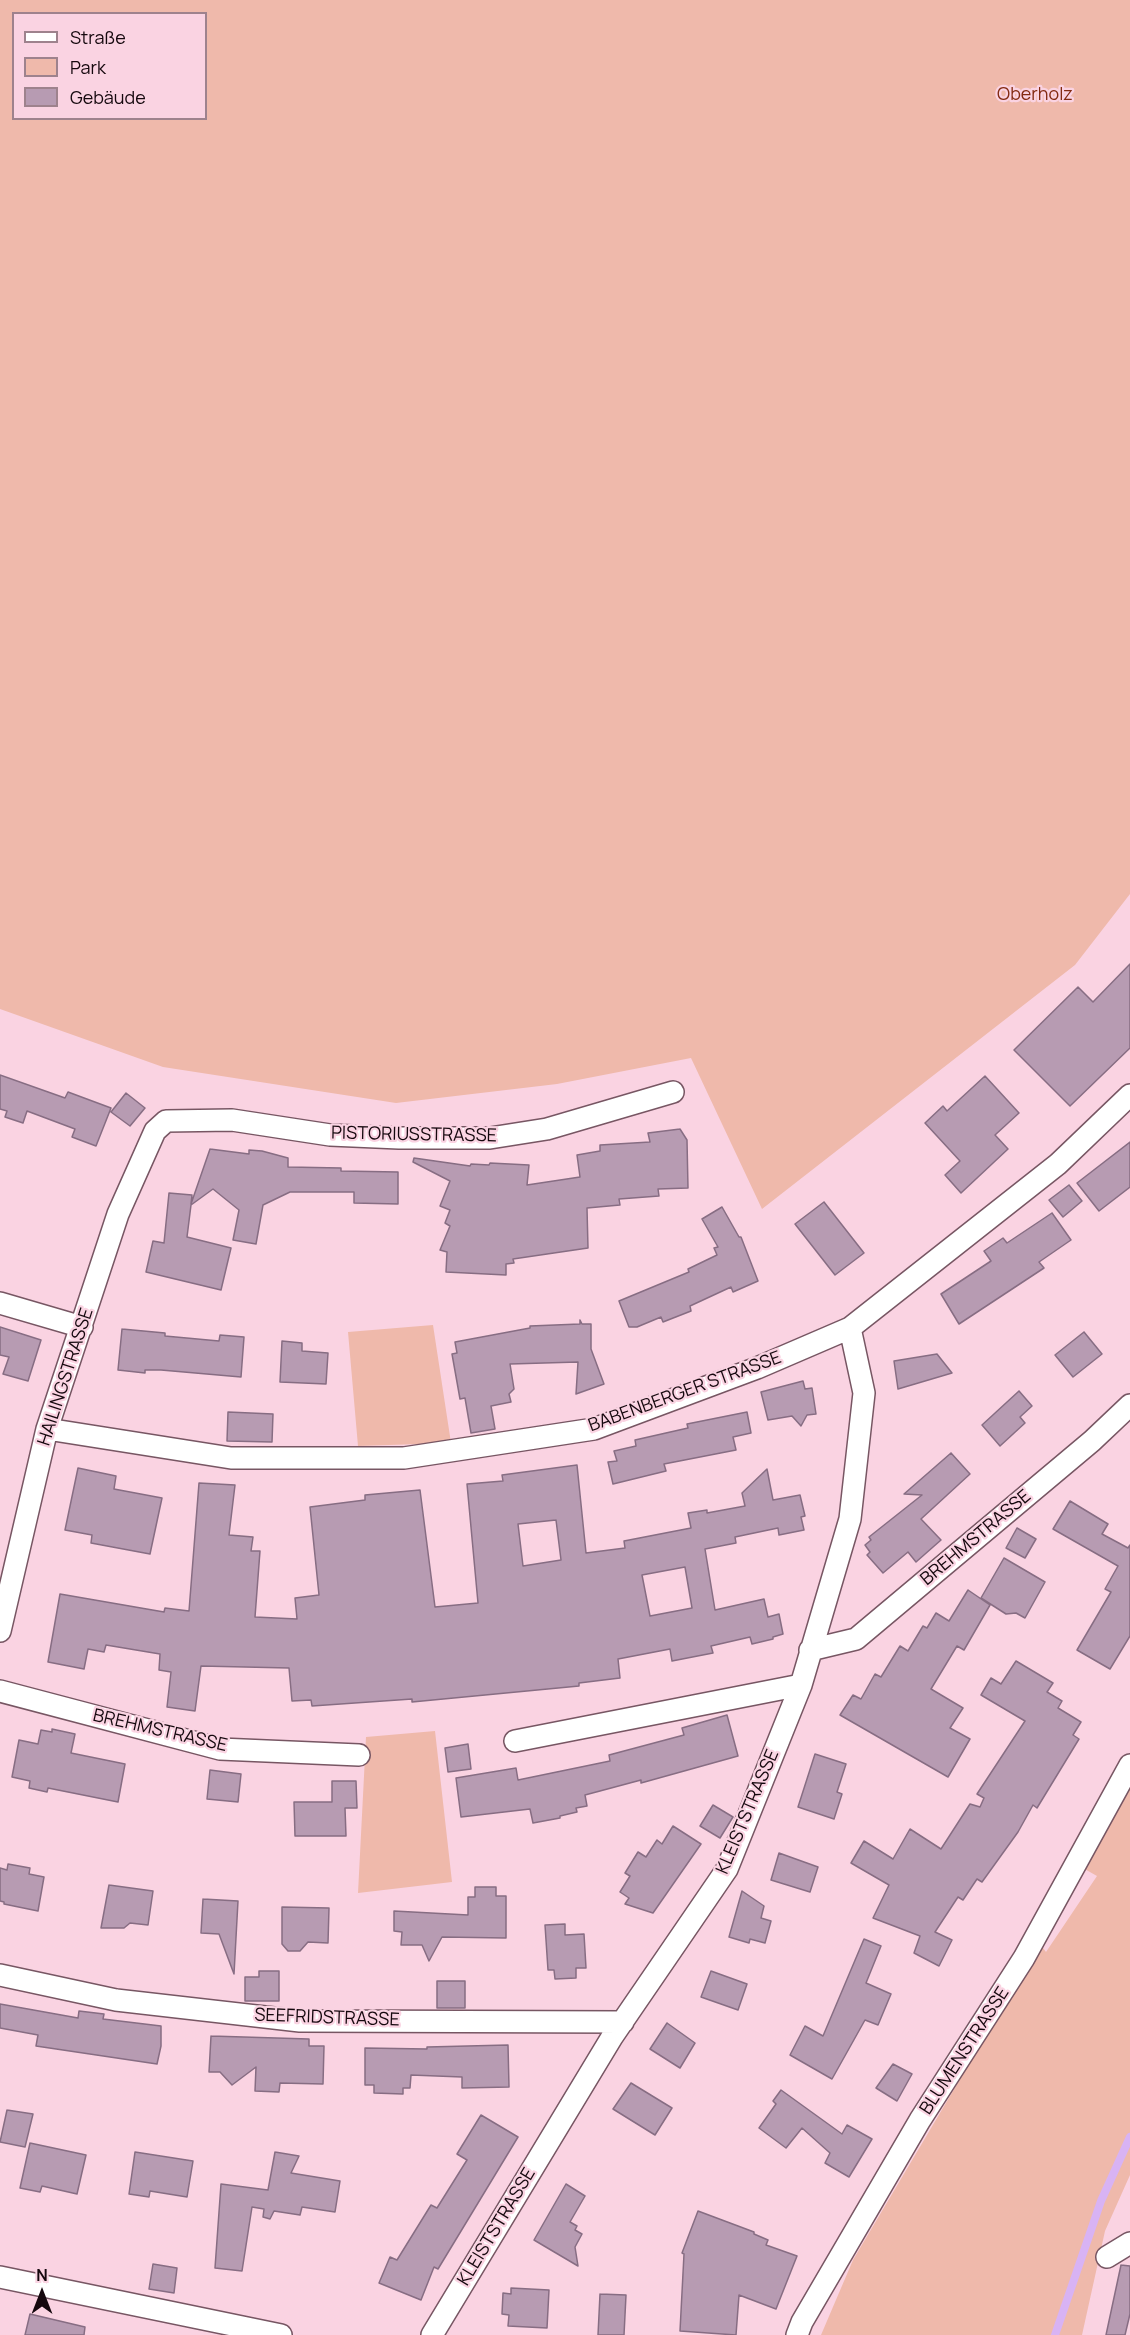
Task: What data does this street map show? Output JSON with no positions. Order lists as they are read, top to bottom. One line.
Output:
{"streets":{"street":["PISTORIUSSTRASSE","HAILINGSTRASSE","BABENBERGER STRASSE","BREHMSTRASSE","KLEISTSTRASSE","SEEFRIDSTRASSE","BLUMENSTRASSE"]},"crossings":[["PISTORIUSSTRASSE","HAILINGSTRASSE"],["HAILINGSTRASSE","BABENBERGER STRASSE"],["BABENBERGER STRASSE","KLEISTSTRASSE"],["BREHMSTRASSE","KLEISTSTRASSE"],["KLEISTSTRASSE","SEEFRIDSTRASSE"]],"parks":["Oberholz"],"legend":["Straße","Park","Gebäude"],"north":"top"}
